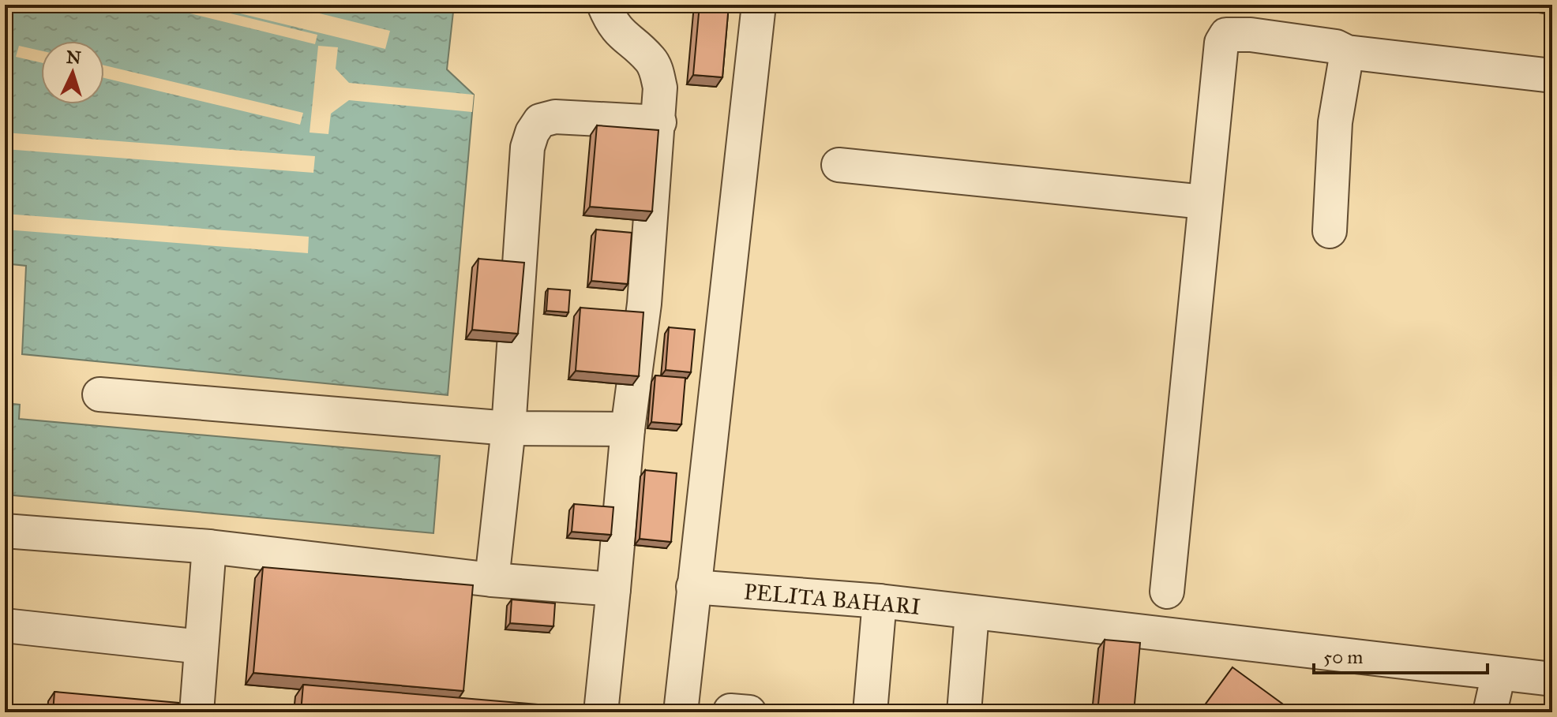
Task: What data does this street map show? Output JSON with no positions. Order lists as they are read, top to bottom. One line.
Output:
{"streets":{"lane":["PELITA BAHARI"]},"scale_bar":"50 m","north":"top"}
